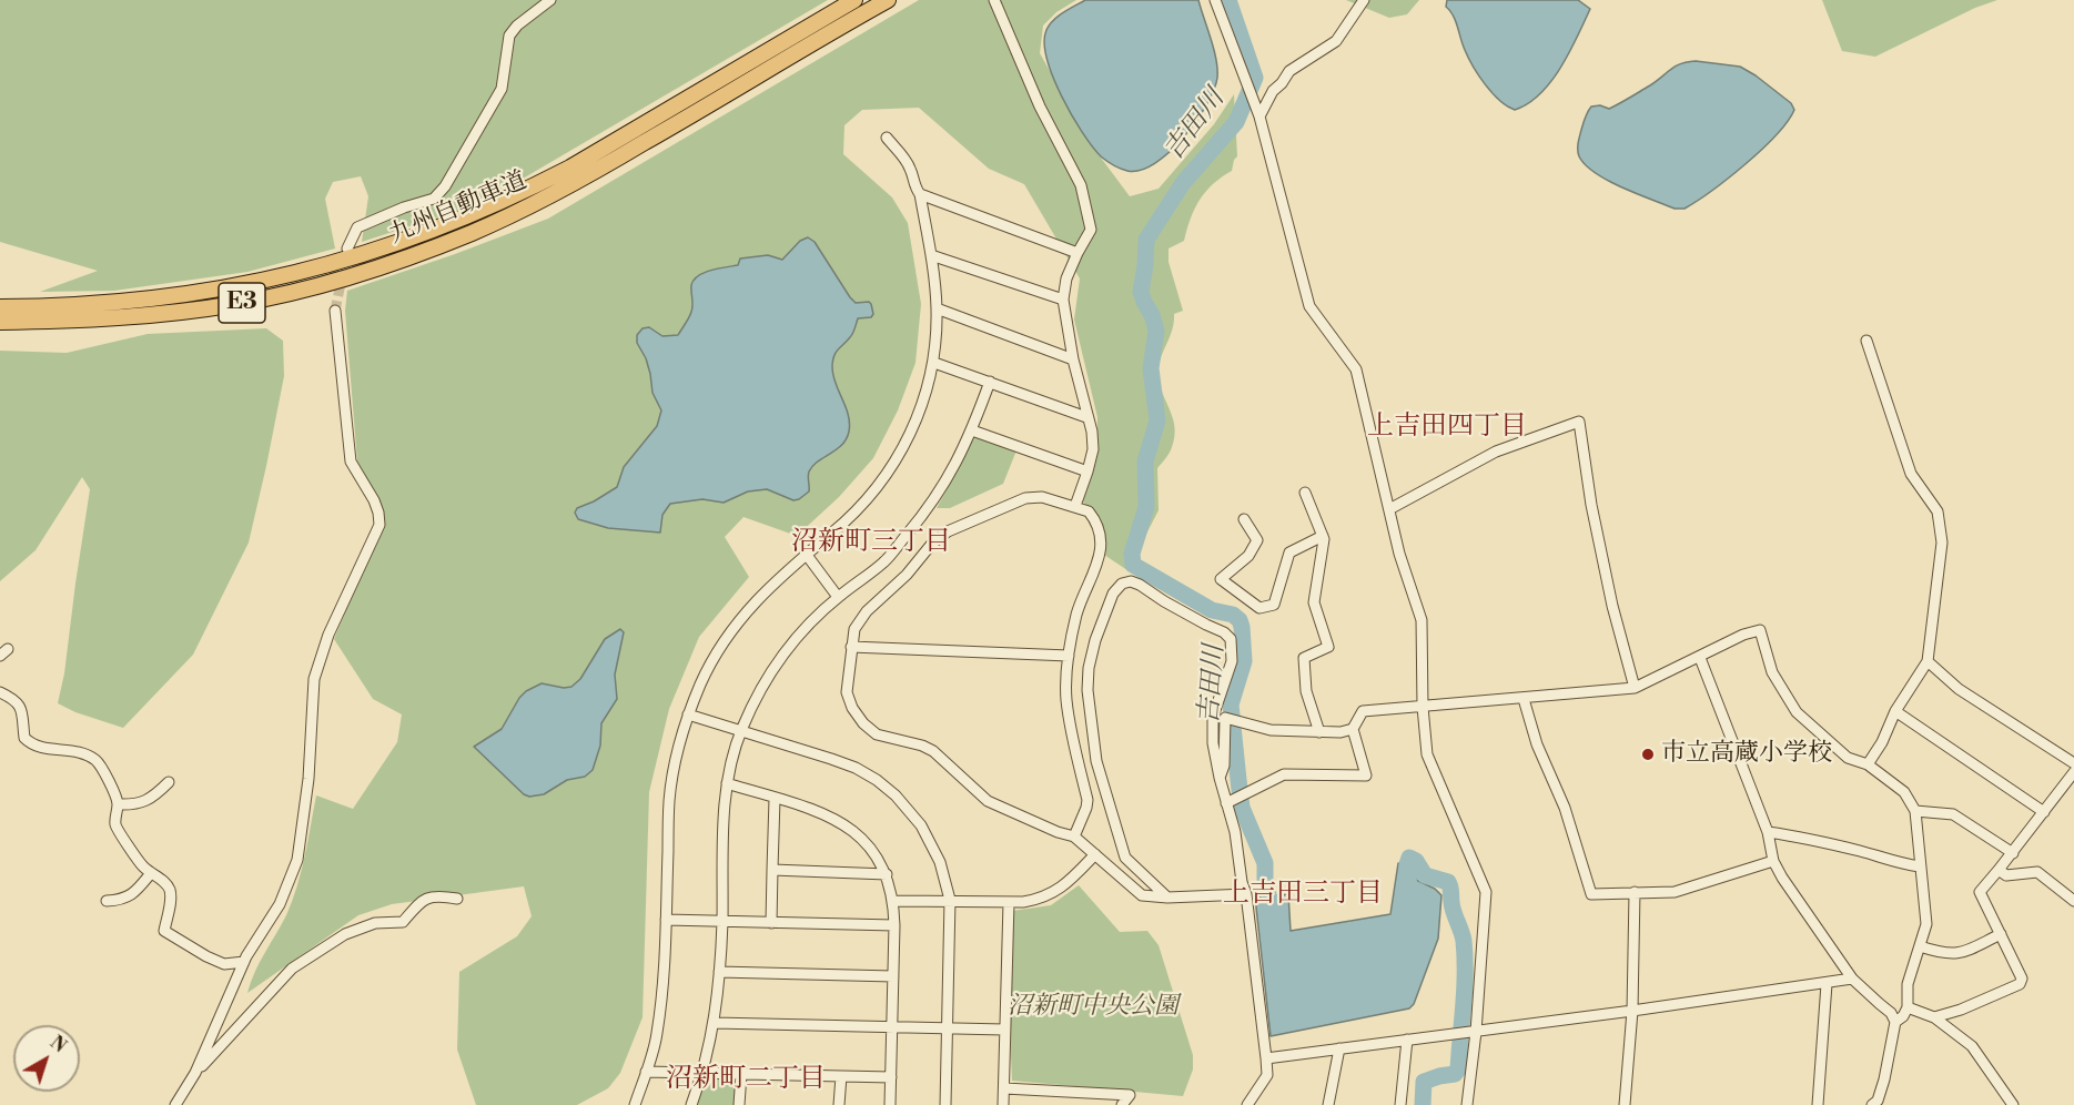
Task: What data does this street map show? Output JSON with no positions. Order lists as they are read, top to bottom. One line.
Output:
{"streets":{"highway":["九州自動車道","E3"]},"districts":["上吉田四丁目","沼新町三丁目","上吉田三丁目","沼新町二丁目"],"water":["吉田川"],"parks":["沼新町中央公園"],"places":["市立高蔵小学校"],"north":"top right"}
